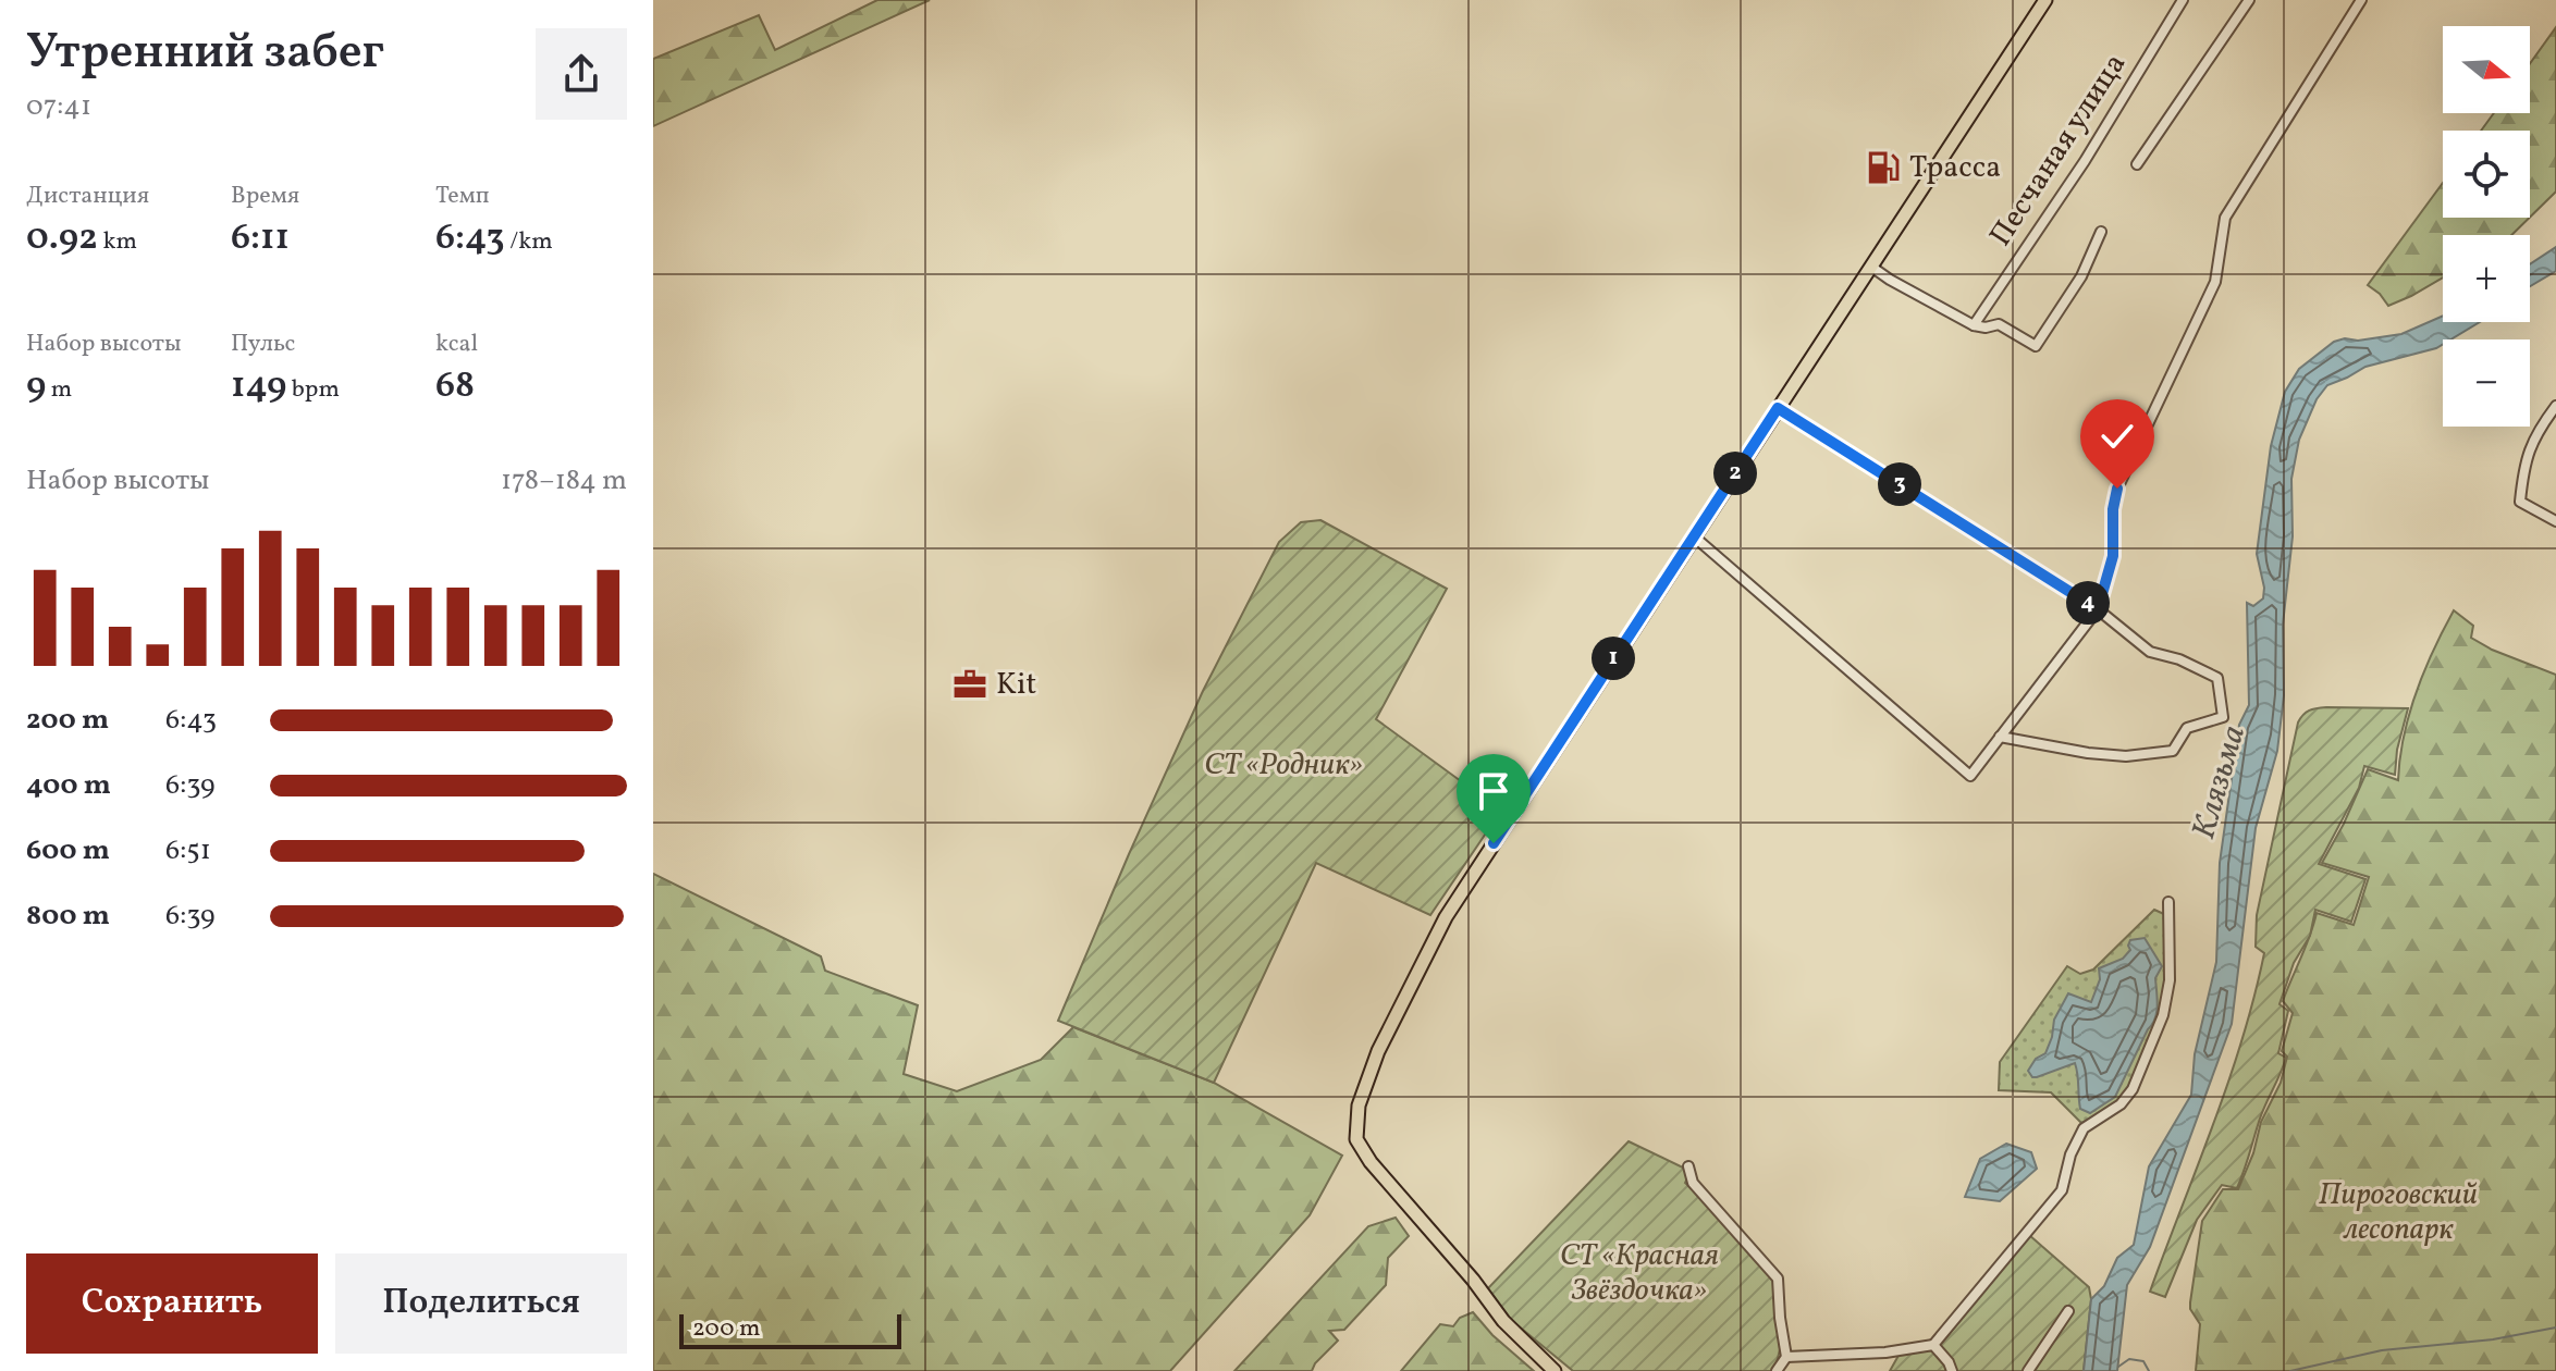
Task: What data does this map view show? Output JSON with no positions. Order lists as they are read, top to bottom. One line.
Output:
{"streets":{"street":["Песчаная улица"]},"water":["Клязьма"],"parks":["СТ «Родник»","Пироговский лесопарк","СТ «Красная Звёздочка»"],"places":{"fuel station":["Трасса"],"office":["Kit"]},"scale_bar":"200 m","north":"right","page":{"heading":["Утренний забег","07:41"],"map_buttons":["+","−"],"stats":[["Дистанция","0.92 km"],["Время","6:11"],["Темп","6:43 /km"],["Набор высоты","9 m"],["Пульс","149 bpm"],["kcal","68"]],"chart":["Набор высоты","178–184 m"],"pins":["2","3","4","1"],"list":[{"name":"200 m","note":"6:43"},{"name":"400 m","note":"6:39"},{"name":"600 m","note":"6:51"},{"name":"800 m","note":"6:39"}],"buttons":["Сохранить","Поделиться"],"scale":"200 m"}}
